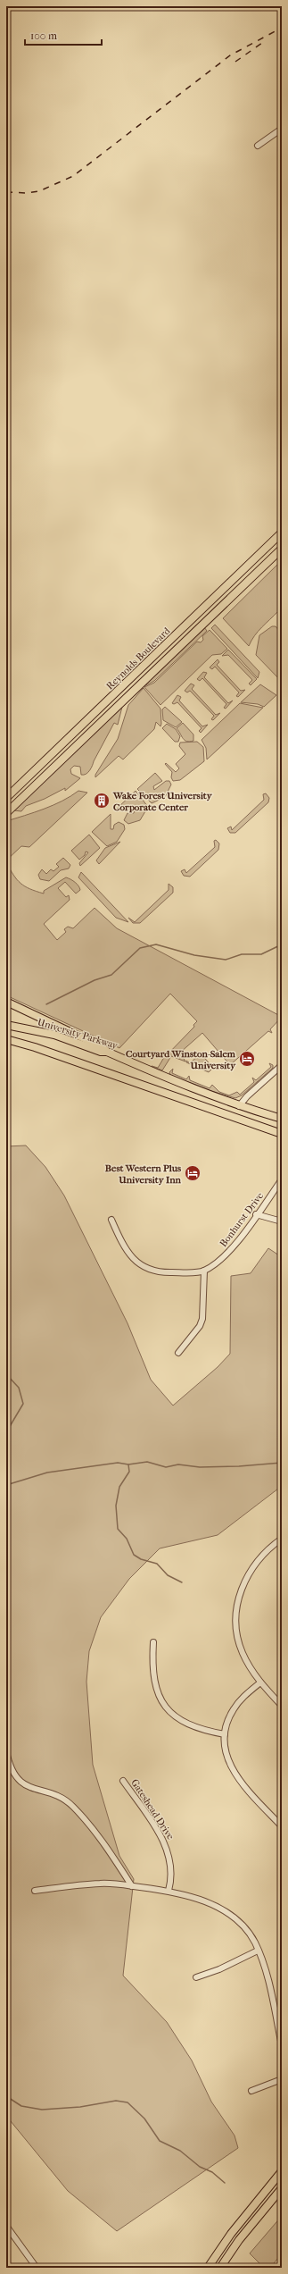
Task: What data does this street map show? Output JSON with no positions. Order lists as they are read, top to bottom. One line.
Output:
{"streets":{"main road":["Reynolds Boulevard","University Parkway"],"street":["Bonhurst Drive","Gateshead Drive"]},"places":{"building":["Wake Forest University Corporate Center"],"hotel":["Courtyard Winston-Salem University","Best Western Plus University Inn"]},"scale_bar":"100 m"}
